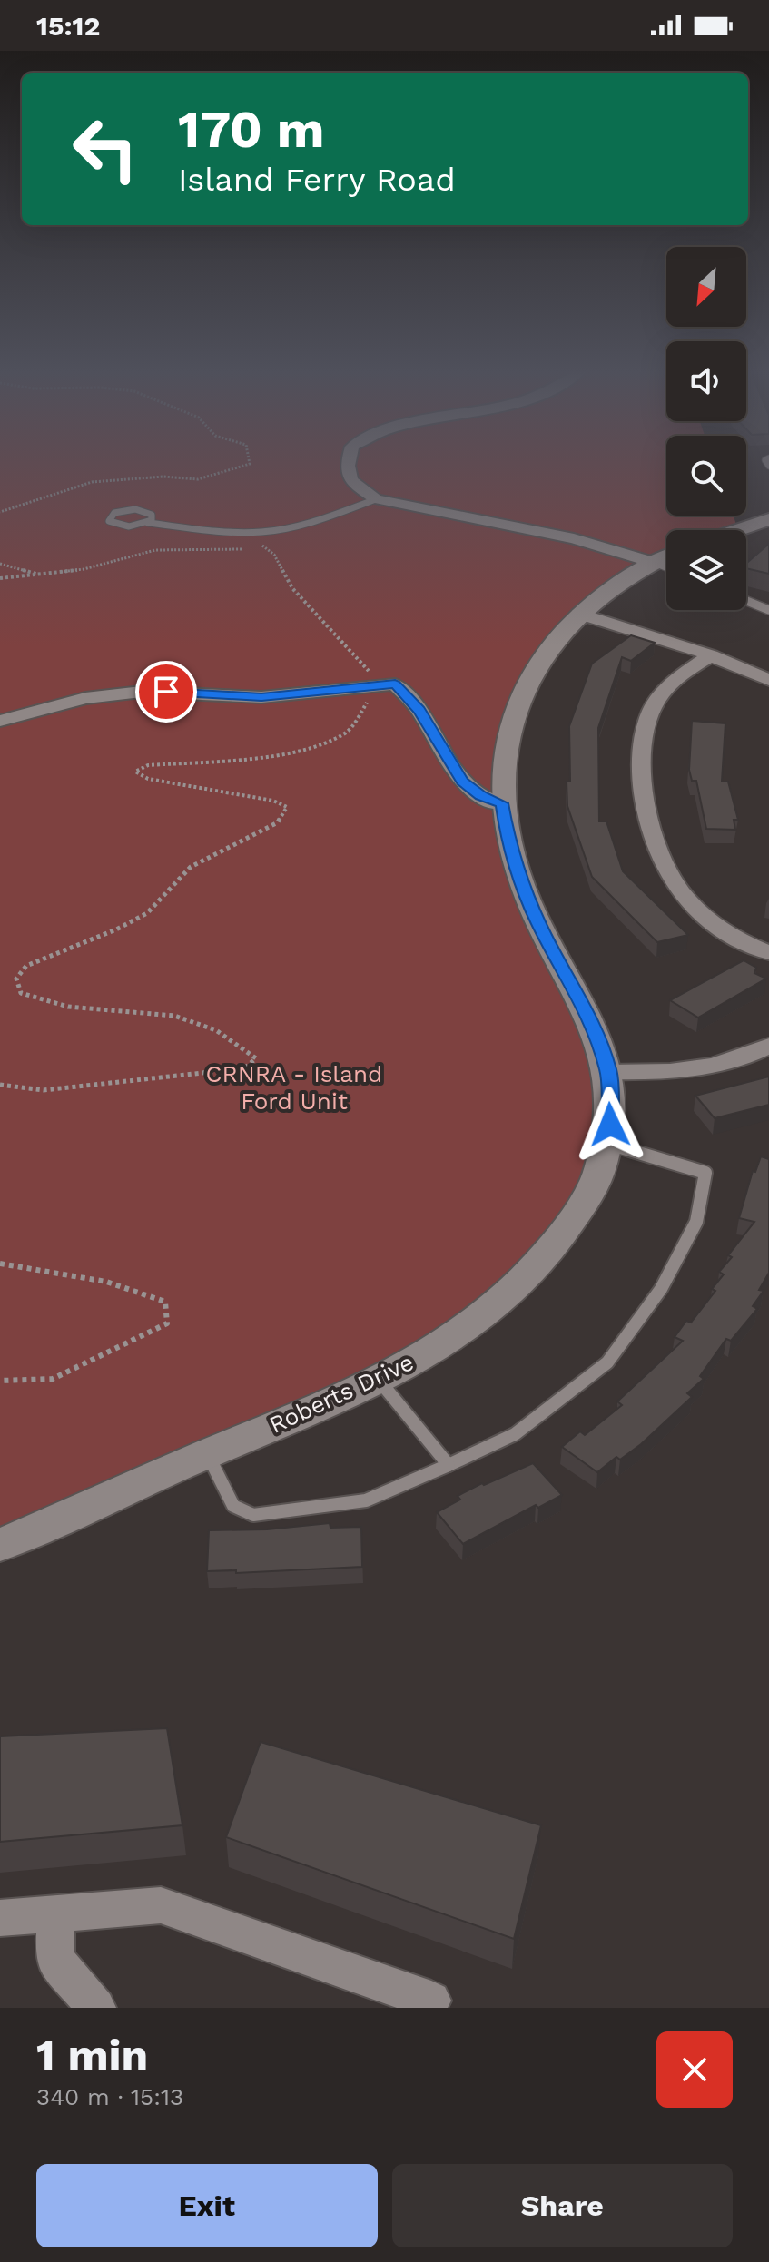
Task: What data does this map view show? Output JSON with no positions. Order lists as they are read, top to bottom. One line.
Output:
{"streets":{"street":["Roberts Drive"]},"parks":["CRNRA - Island Ford Unit"],"north":"bottom left","page":{"status":"15:12","turn":["170 m","Island Ferry Road"],"heading":["1 min","340 m · 15:13"],"buttons":["Exit","Share"]}}
